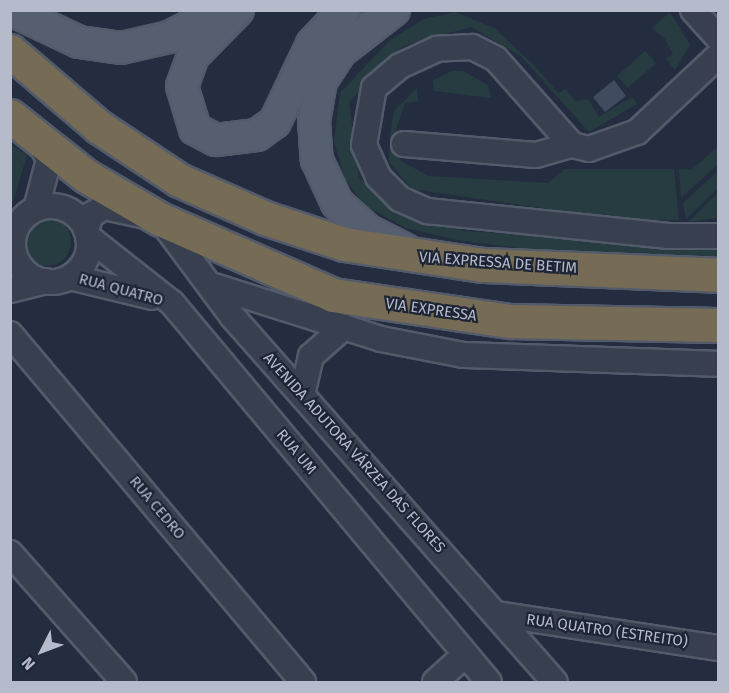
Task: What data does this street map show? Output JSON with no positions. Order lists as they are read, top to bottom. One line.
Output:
{"streets":{"highway":["VIA EXPRESSA DE BETIM","VIA EXPRESSA"],"street":["RUA QUATRO","RUA UM","AVENIDA ADUTORA VÁRZEA DAS FLORES","RUA CEDRO","RUA QUATRO (ESTREITO)"]},"crossings":[["RUA QUATRO","RUA UM"],["VIA EXPRESSA","AVENIDA ADUTORA VÁRZEA DAS FLORES"],["AVENIDA ADUTORA VÁRZEA DAS FLORES","RUA QUATRO (ESTREITO)"]],"north":"bottom left"}
